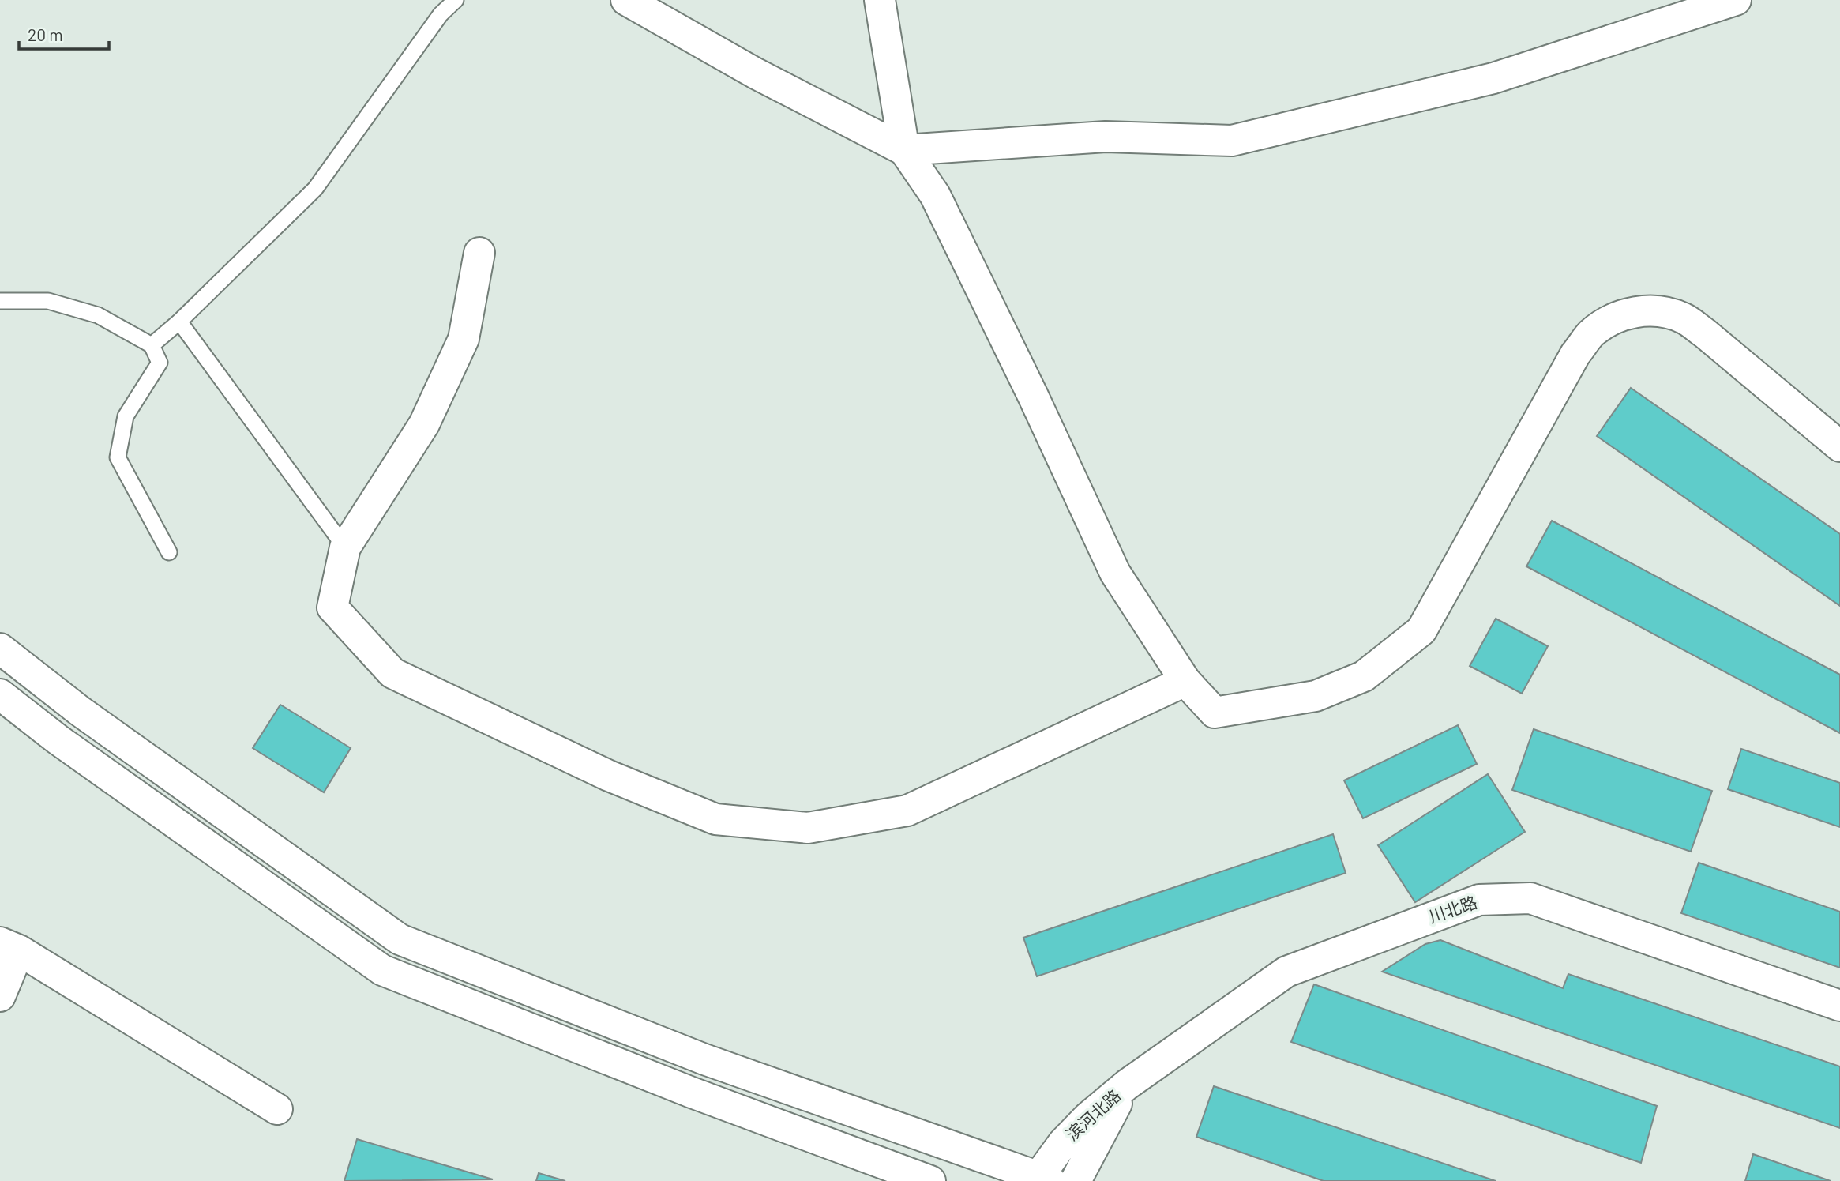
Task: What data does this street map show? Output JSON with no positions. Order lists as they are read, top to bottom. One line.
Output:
{"streets":{"main road":["川北路","滨河北路"]},"crossings":[["川北路","滨河北路"]],"scale_bar":"20 m"}
